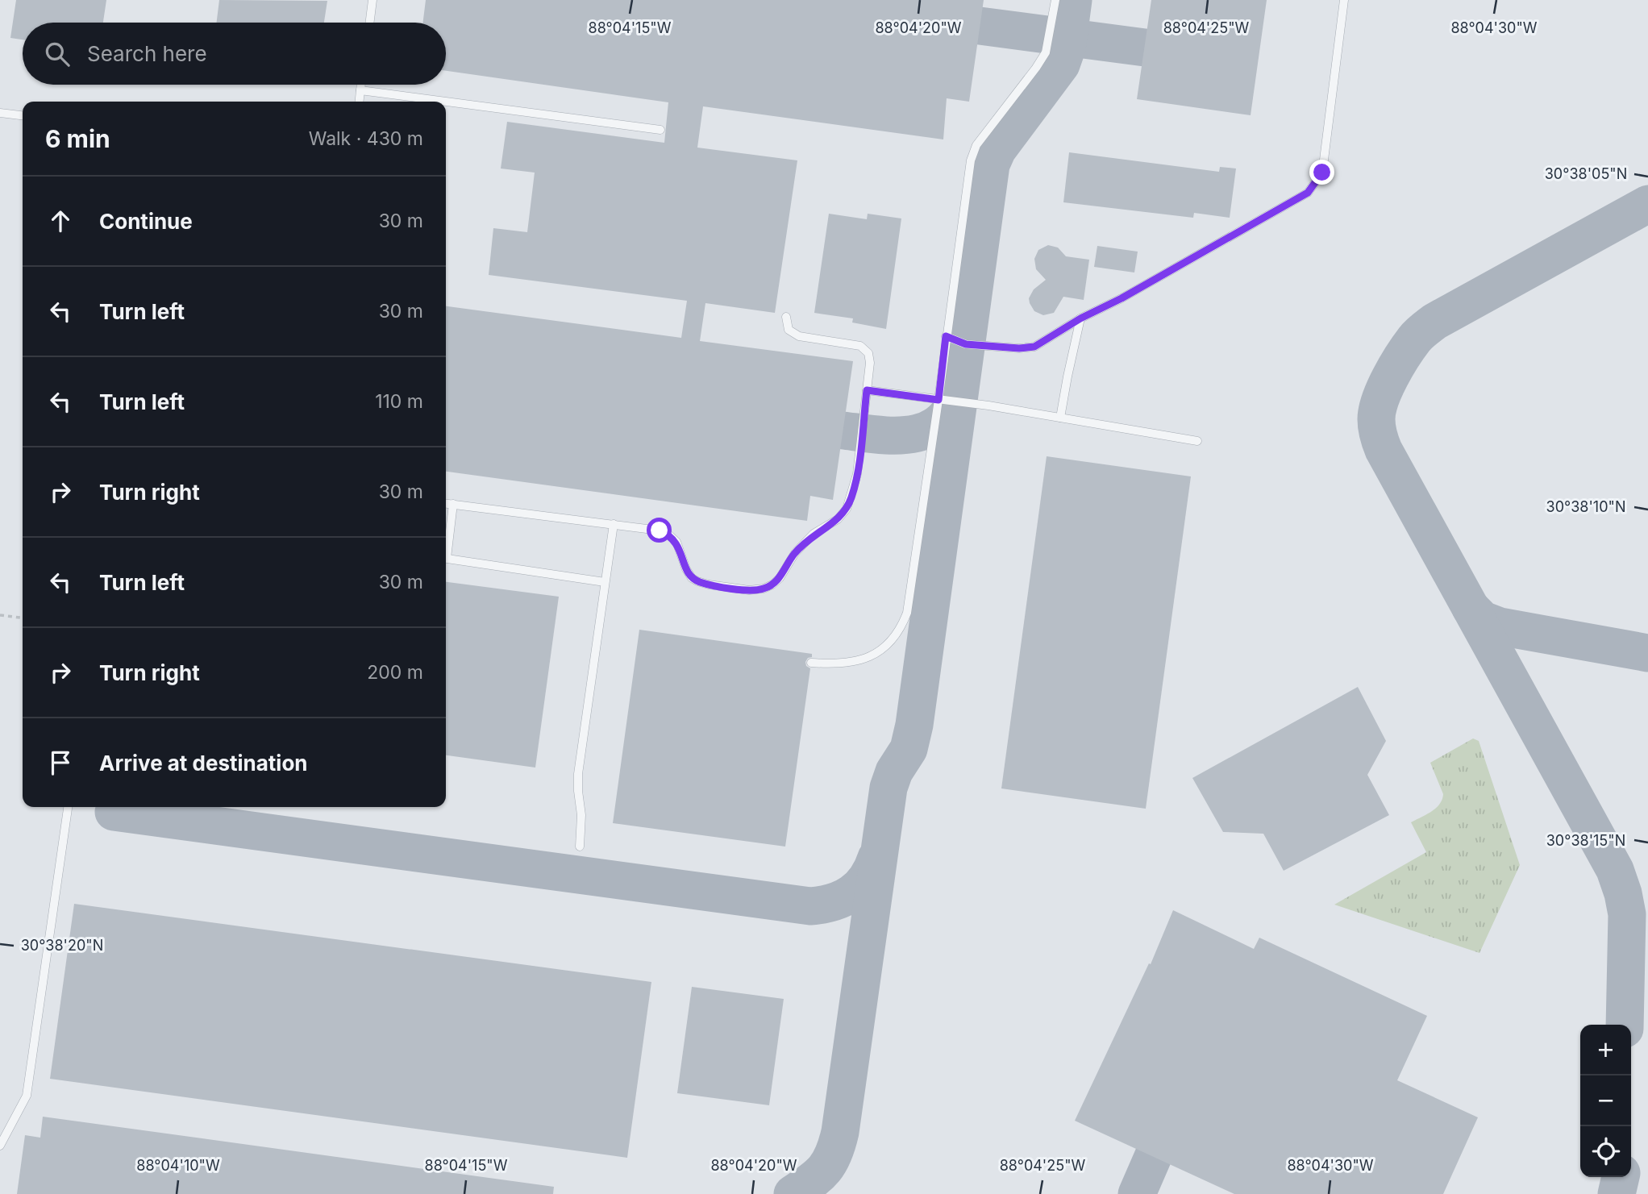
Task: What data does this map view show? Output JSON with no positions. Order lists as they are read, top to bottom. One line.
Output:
{"page":{"search":"Search here","heading":["6 min","Walk · 430 m"],"list":[["Continue","30 m"],["Turn left","30 m"],["Turn left","110 m"],["Turn right","30 m"],["Turn left","30 m"],["Turn right","200 m"],"Arrive at destination"],"map_buttons":["+","−"]},"coordinates":["88°04'15\"W","88°04'20\"W","88°04'25\"W","88°04'30\"W","30°38'05\"N","30°38'10\"N","30°38'15\"N","30°38'20\"N","88°04'10\"W"]}
